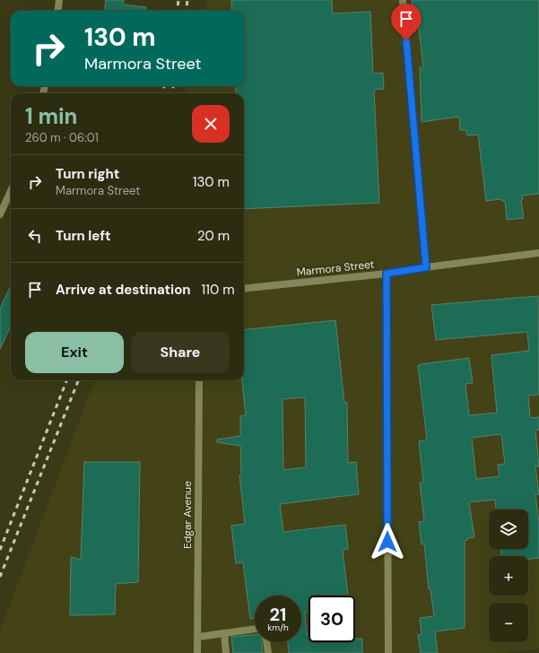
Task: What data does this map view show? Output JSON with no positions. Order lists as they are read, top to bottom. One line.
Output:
{"streets":{"street":["Marmora Street","Edgar Avenue"]},"page":{"turn":["130 m","Marmora Street"],"heading":["1 min","260 m · 06:01"],"list":[{"name":"Turn right","note":"Marmora Street","value":"130 m"},{"name":"Turn left","value":"20 m"},{"name":"Arrive at destination","value":"110 m"}],"buttons":["Exit","Share"],"map_buttons":["+","−"],"speed":"21 km/h","limit":"30"}}
